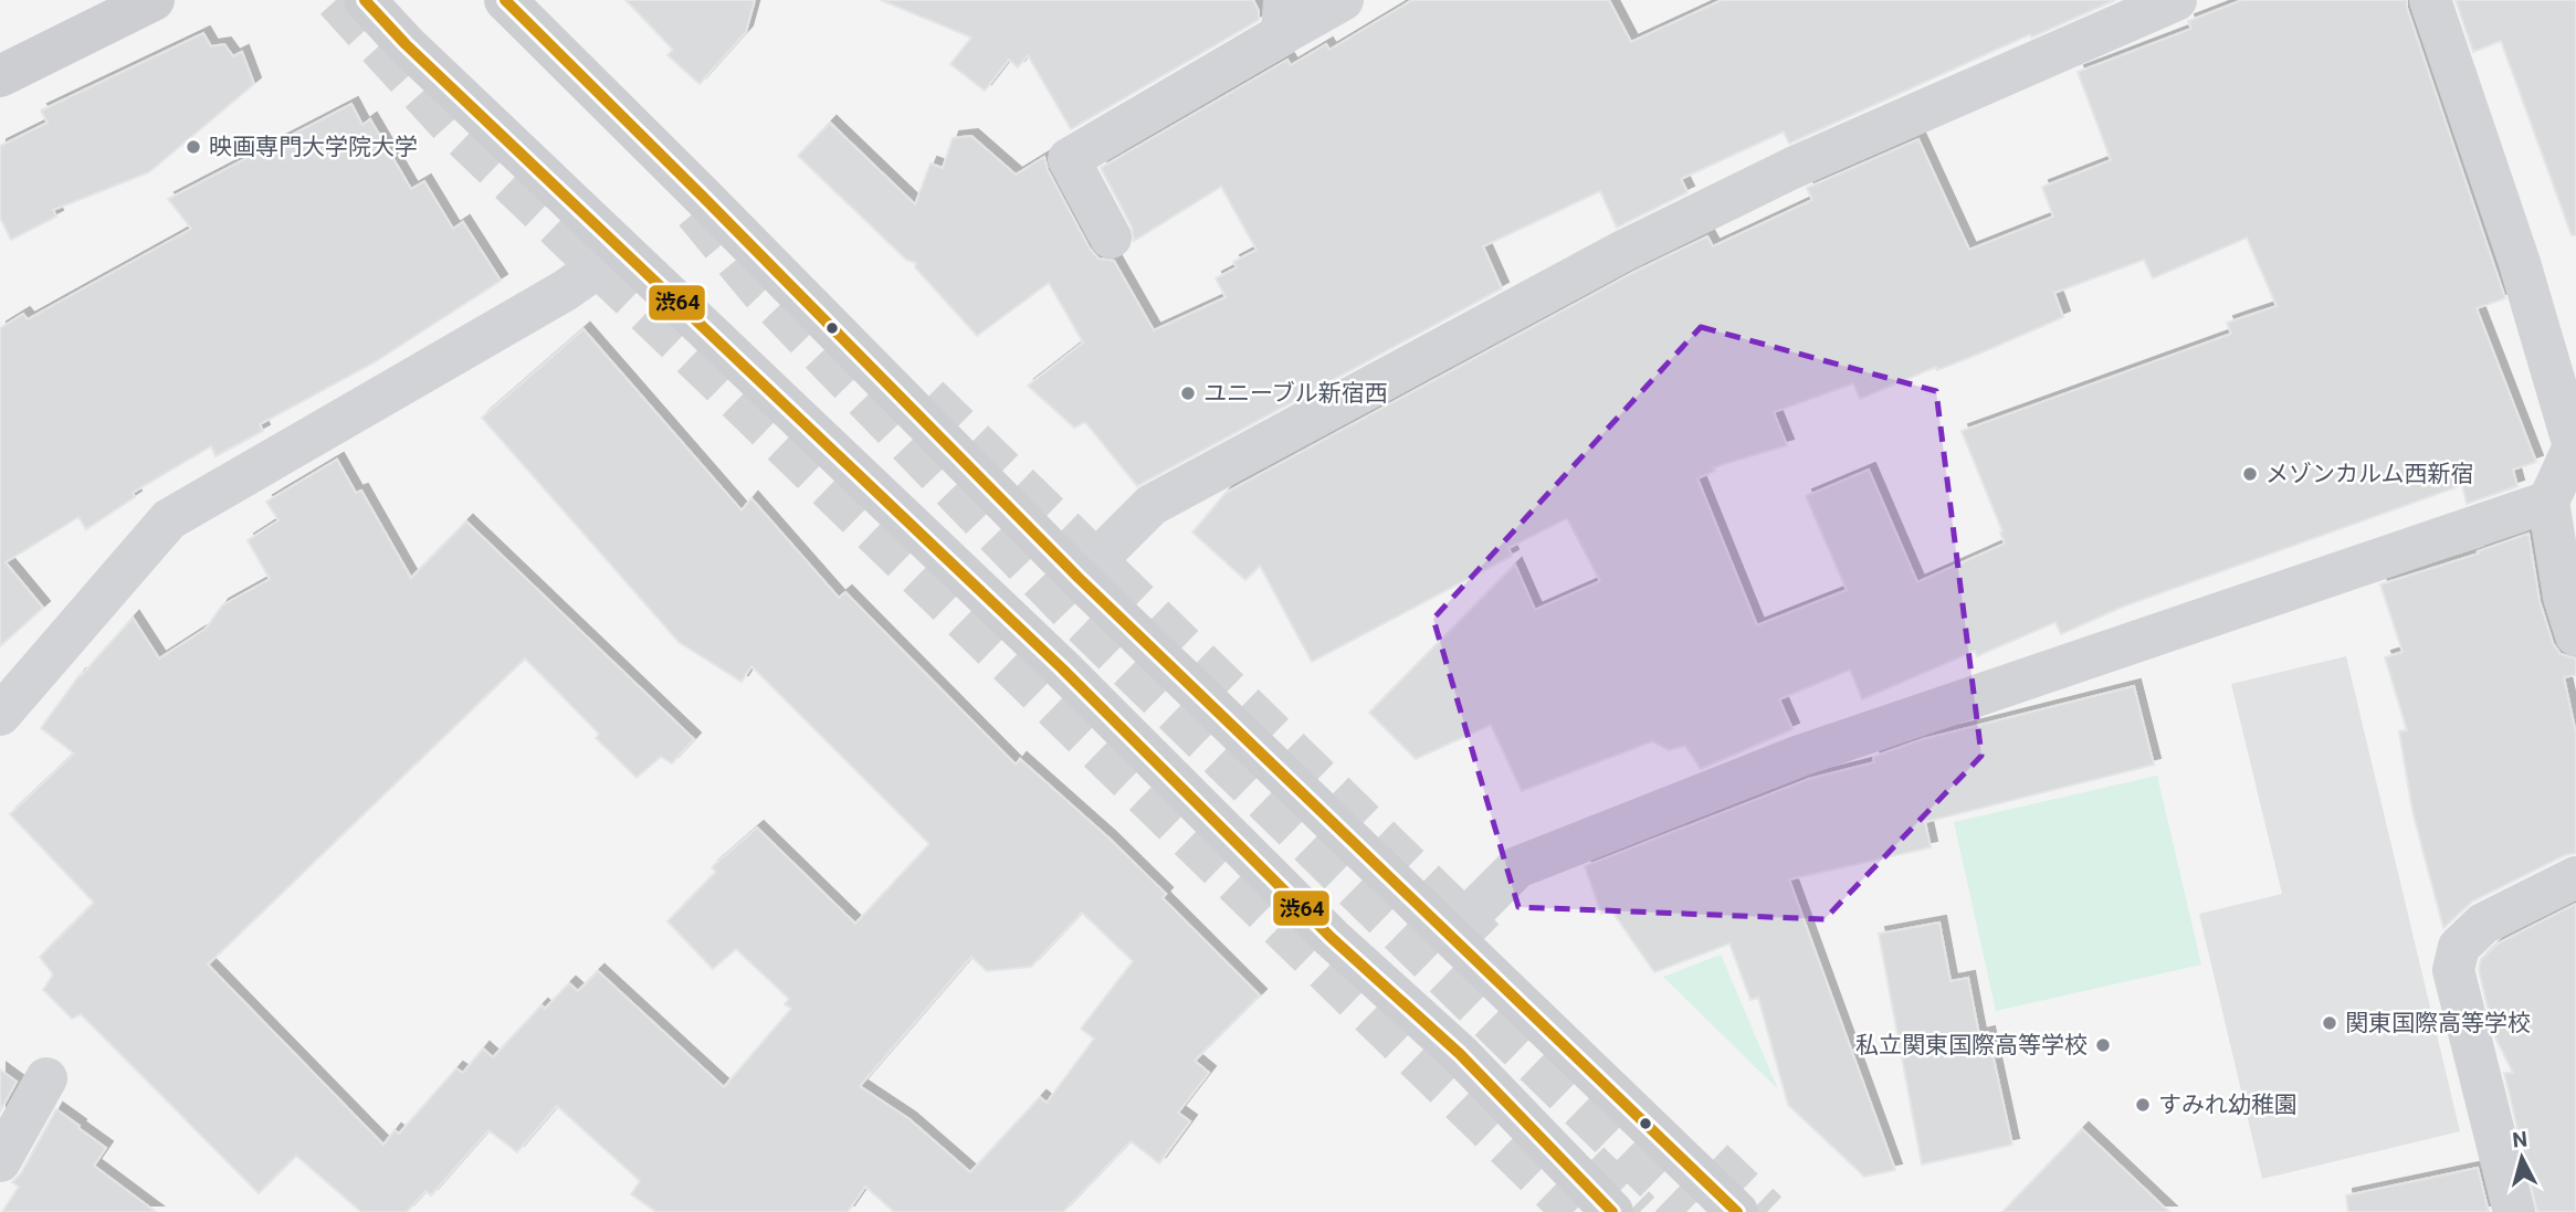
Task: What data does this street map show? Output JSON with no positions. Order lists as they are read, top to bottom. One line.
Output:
{"places":["映画専門大学院大学","ユニーブル新宿西","メゾンカルム西新宿","関東国際高等学校","私立関東国際高等学校","すみれ幼稚園"],"lines":["transit line 渋64"],"north":"top"}
